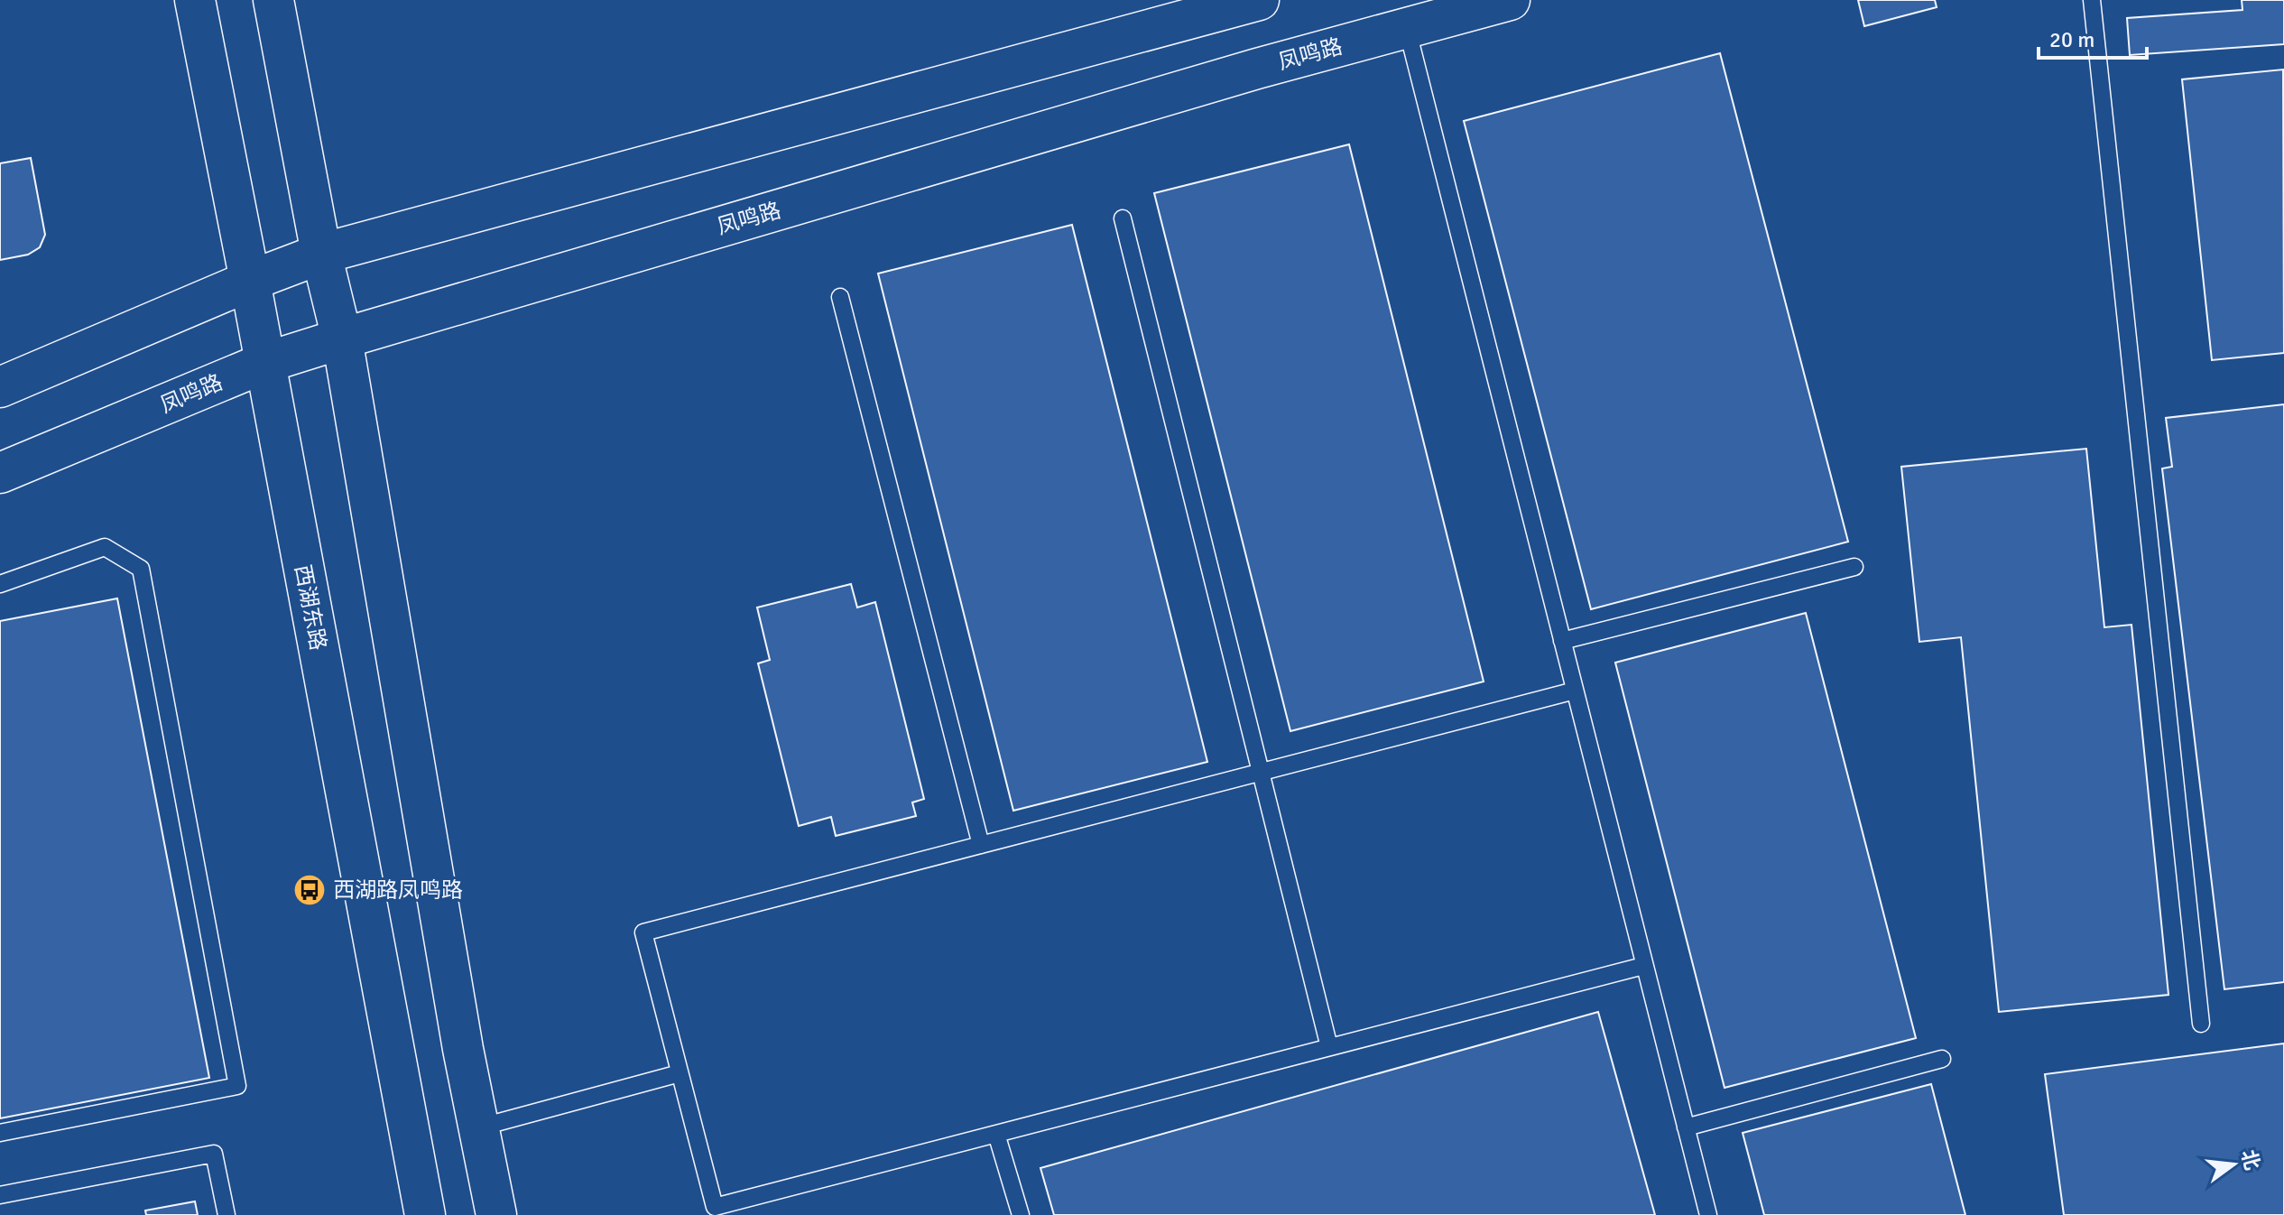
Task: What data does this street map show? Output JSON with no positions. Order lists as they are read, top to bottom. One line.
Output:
{"streets":{"street":["凤鸣路","西湖东路"]},"crossings":[["凤鸣路","西湖东路"]],"places":{"bus stop":["西湖路凤鸣路"]},"scale_bar":"20 m","north":"right"}
